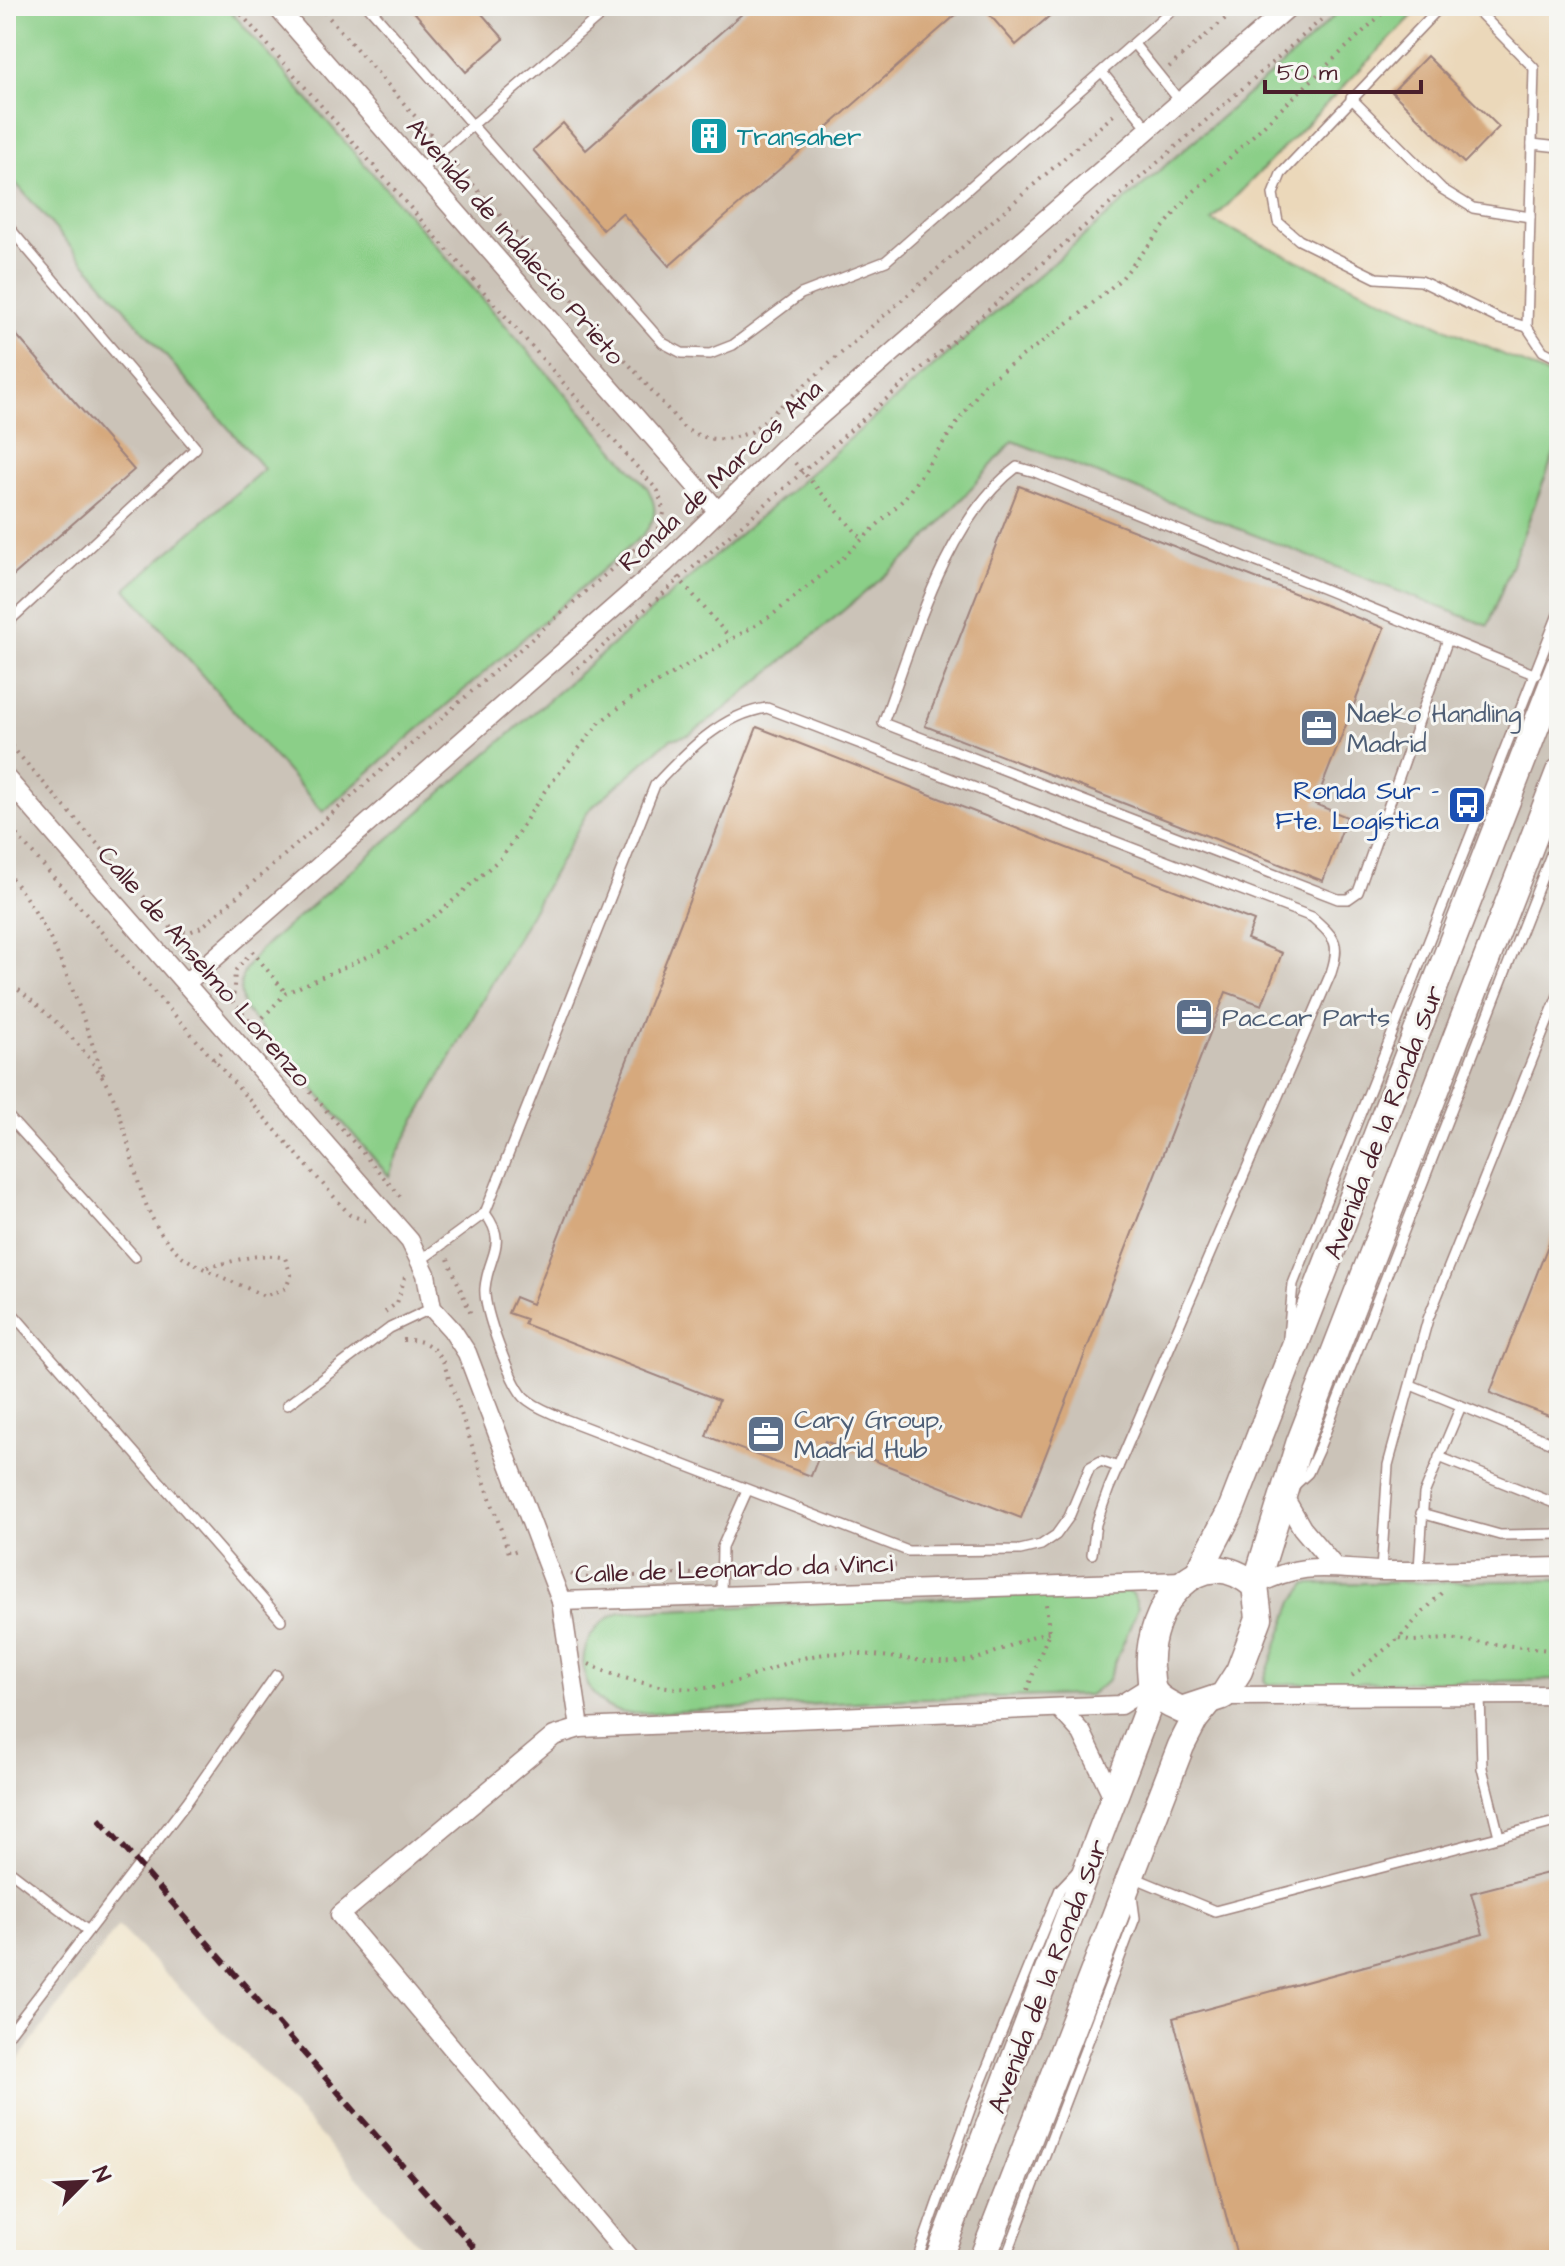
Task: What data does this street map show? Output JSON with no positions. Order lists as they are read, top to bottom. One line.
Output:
{"streets":{"main road":["Avenida de la Ronda Sur"],"street":["Avenida de Indalecio Prieto","Ronda de Marcos Ana","Calle de Anselmo Lorenzo","Calle de Leonardo da Vinci"]},"crossings":[["Avenida de Indalecio Prieto","Ronda de Marcos Ana"],["Ronda de Marcos Ana","Calle de Anselmo Lorenzo"],["Avenida de la Ronda Sur","Calle de Leonardo da Vinci"]],"places":{"building":["Transaher"],"office":["Naeko Handling Madrid","Paccar Parts","Cary Group, Madrid Hub"],"bus stop":["Ronda Sur - Fte. Logística"]},"scale_bar":"50 m","north":"top right"}
